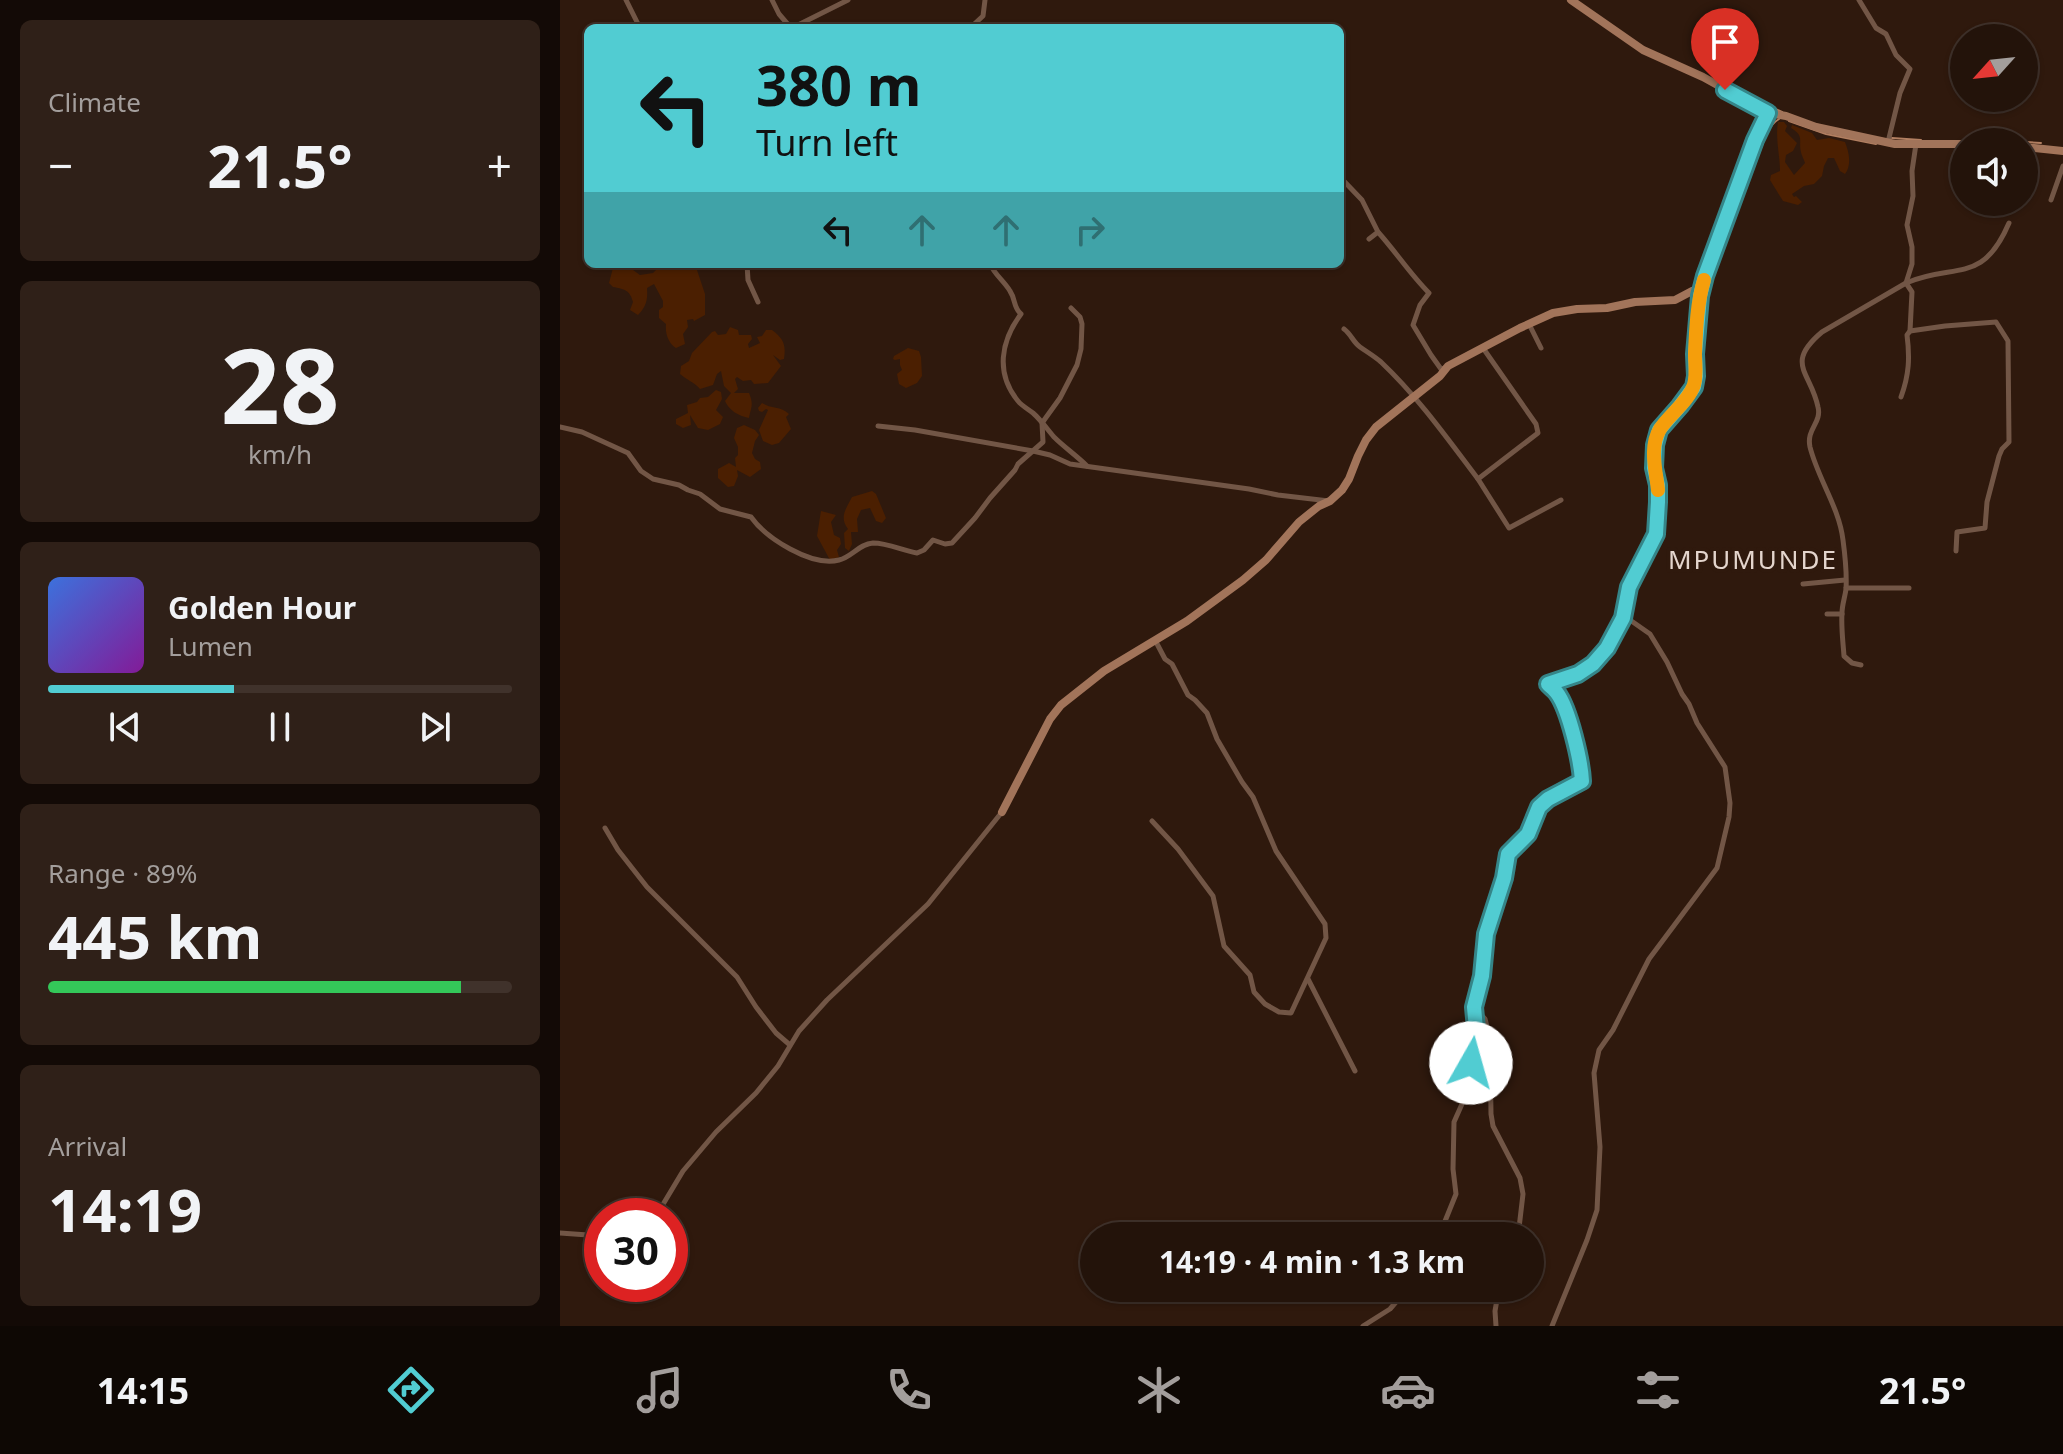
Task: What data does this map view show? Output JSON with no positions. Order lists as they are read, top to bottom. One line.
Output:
{"districts":["MPUMUNDE"],"north":"bottom left","page":{"tile":["Climate",["28","km/h"],["Range · 89%","445 km"],["Arrival","14:19"]],"turn":["380 m","Turn left"],"heat":["−","21.5°","+"],"song":["Golden Hour","Lumen"],"limit":"30","trip":"14:19 · 4 min · 1.3 km","tabs":["14:15","21.5°"]}}
